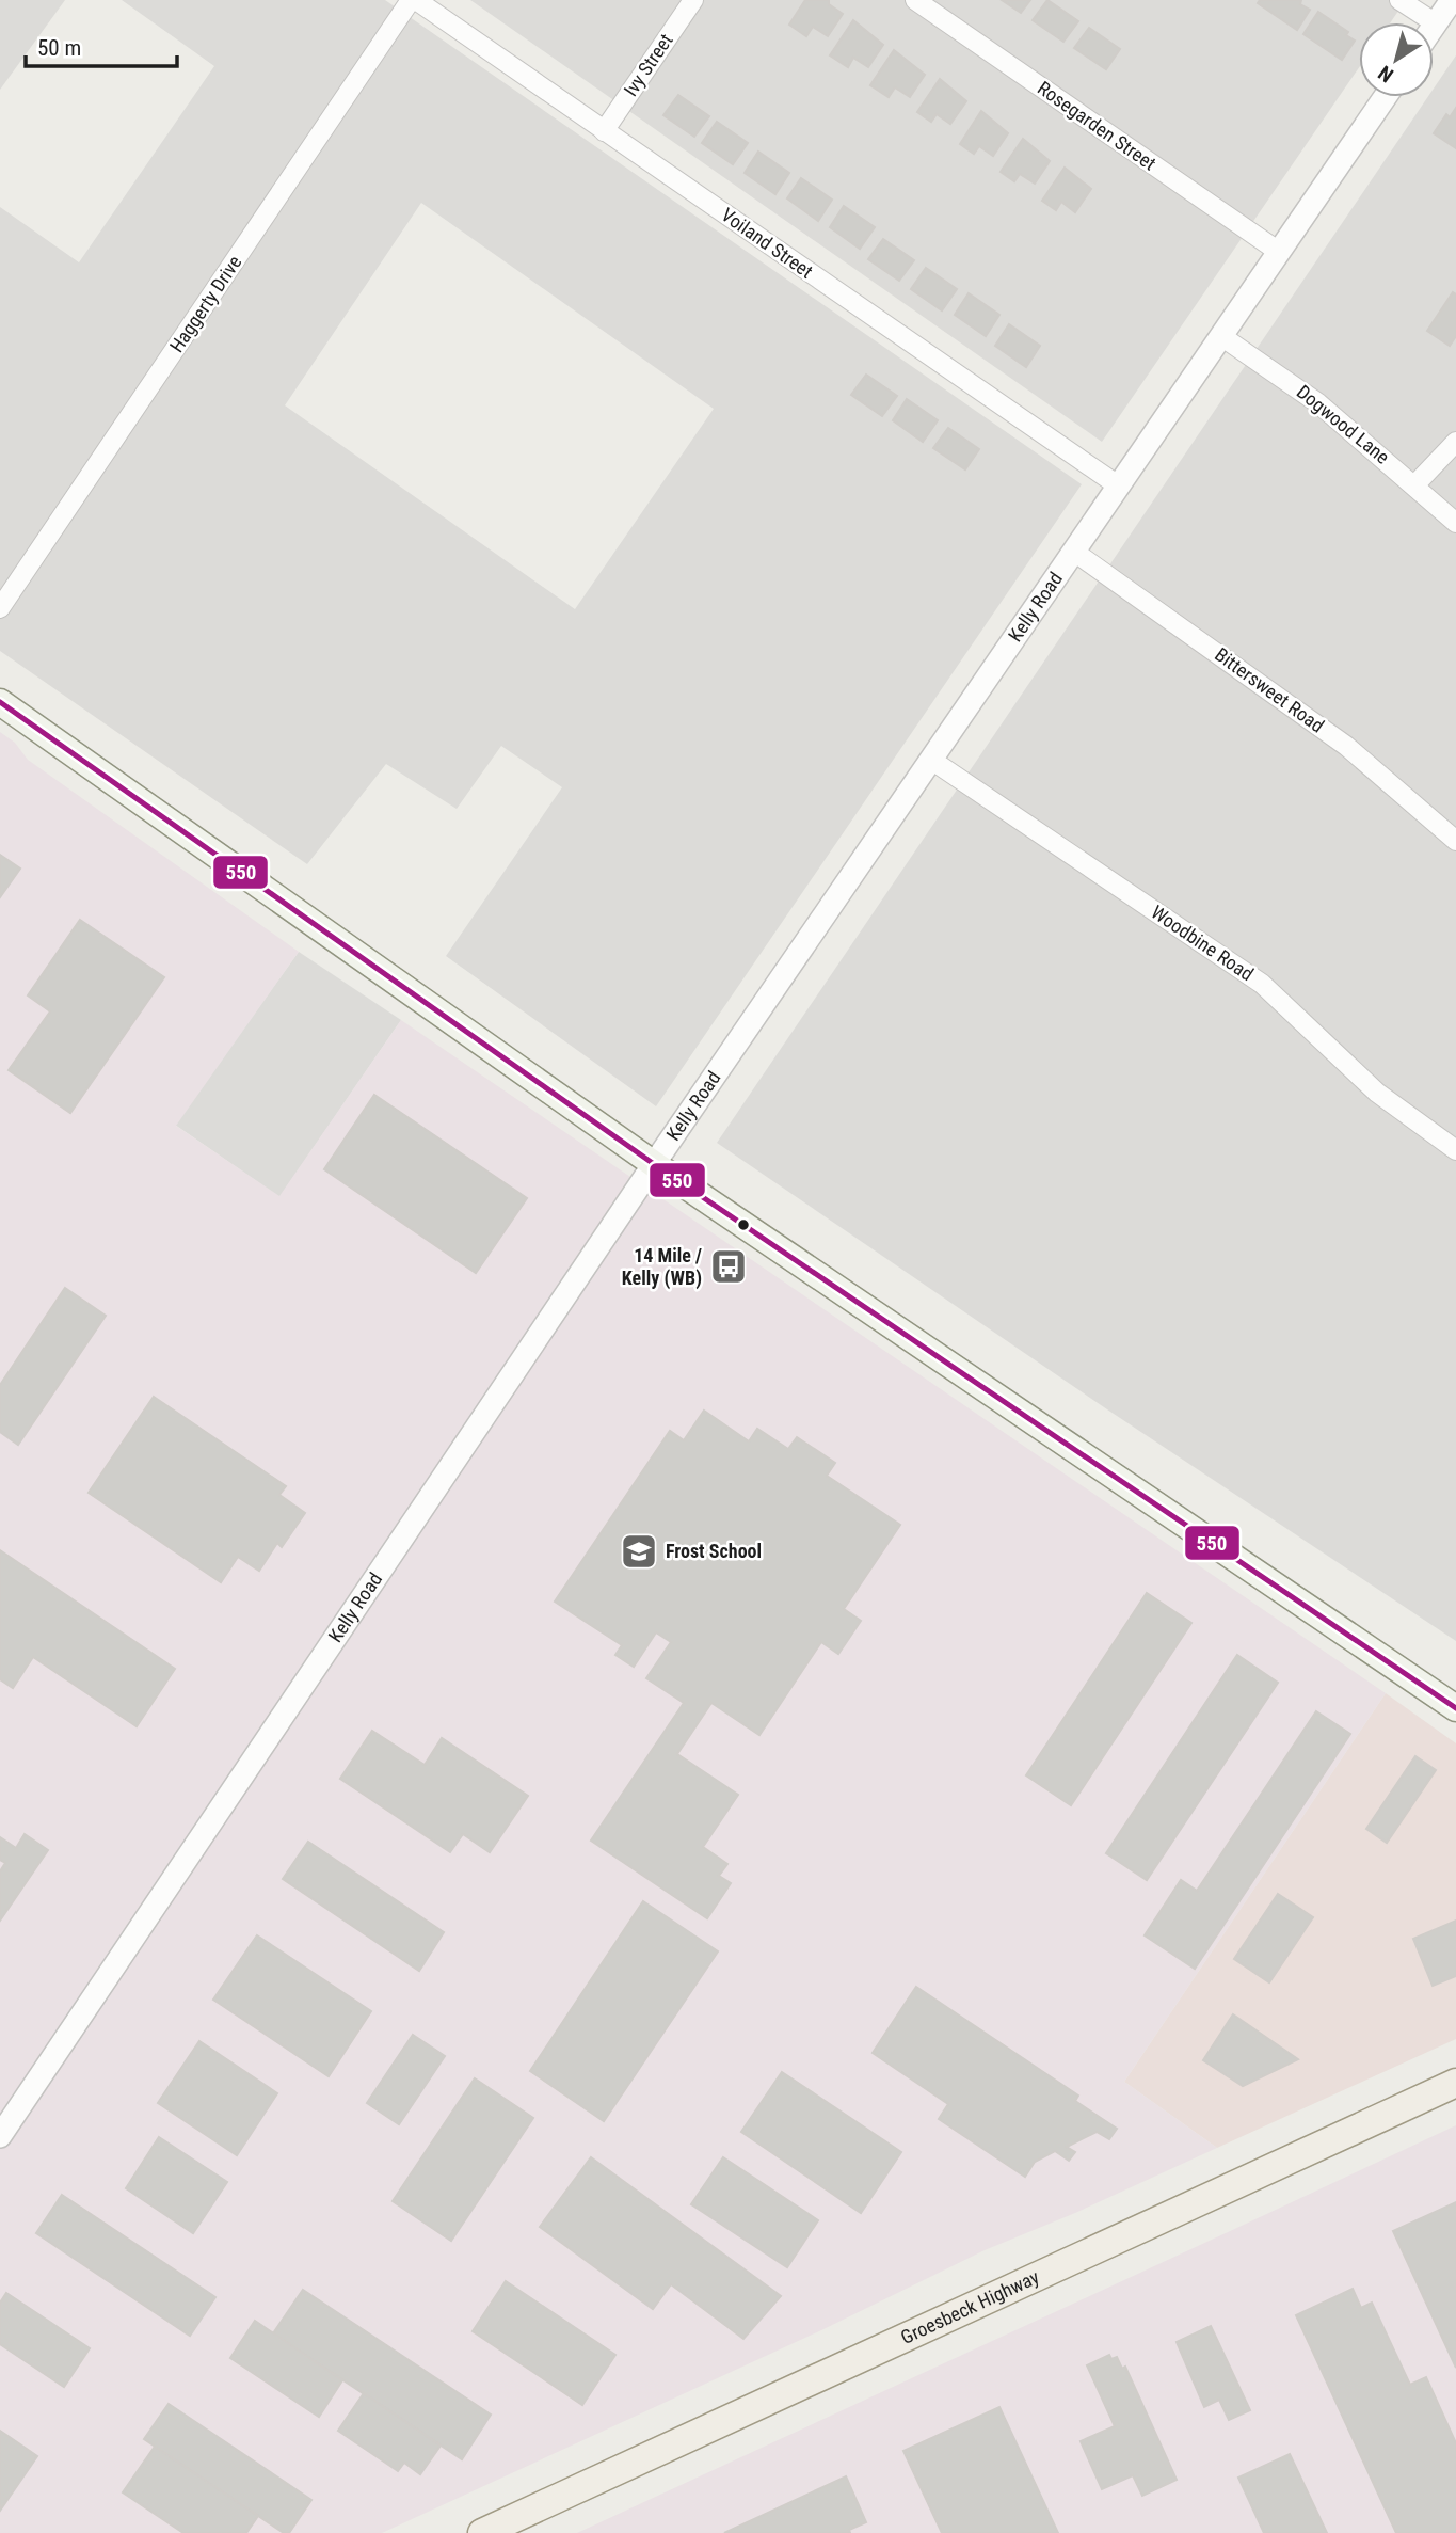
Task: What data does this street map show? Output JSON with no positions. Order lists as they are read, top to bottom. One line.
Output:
{"streets":{"main road":["Groesbeck Highway"],"street":["Ivy Street","Rosegarden Street","Voiland Street","Haggerty Drive","Dogwood Lane","Kelly Road","Bittersweet Road","Woodbine Road"]},"crossings":[["Ivy Street","Voiland Street"],["Rosegarden Street","Kelly Road"],["Voiland Street","Haggerty Drive"],["Voiland Street","Kelly Road"],["Dogwood Lane","Kelly Road"],["Kelly Road","Bittersweet Road"],["Kelly Road","Woodbine Road"]],"places":{"bus stop":["14 Mile / Kelly (WB)"],"school or university":["Frost School"]},"lines":["transit line 550"],"scale_bar":"50 m","north":"bottom left"}
